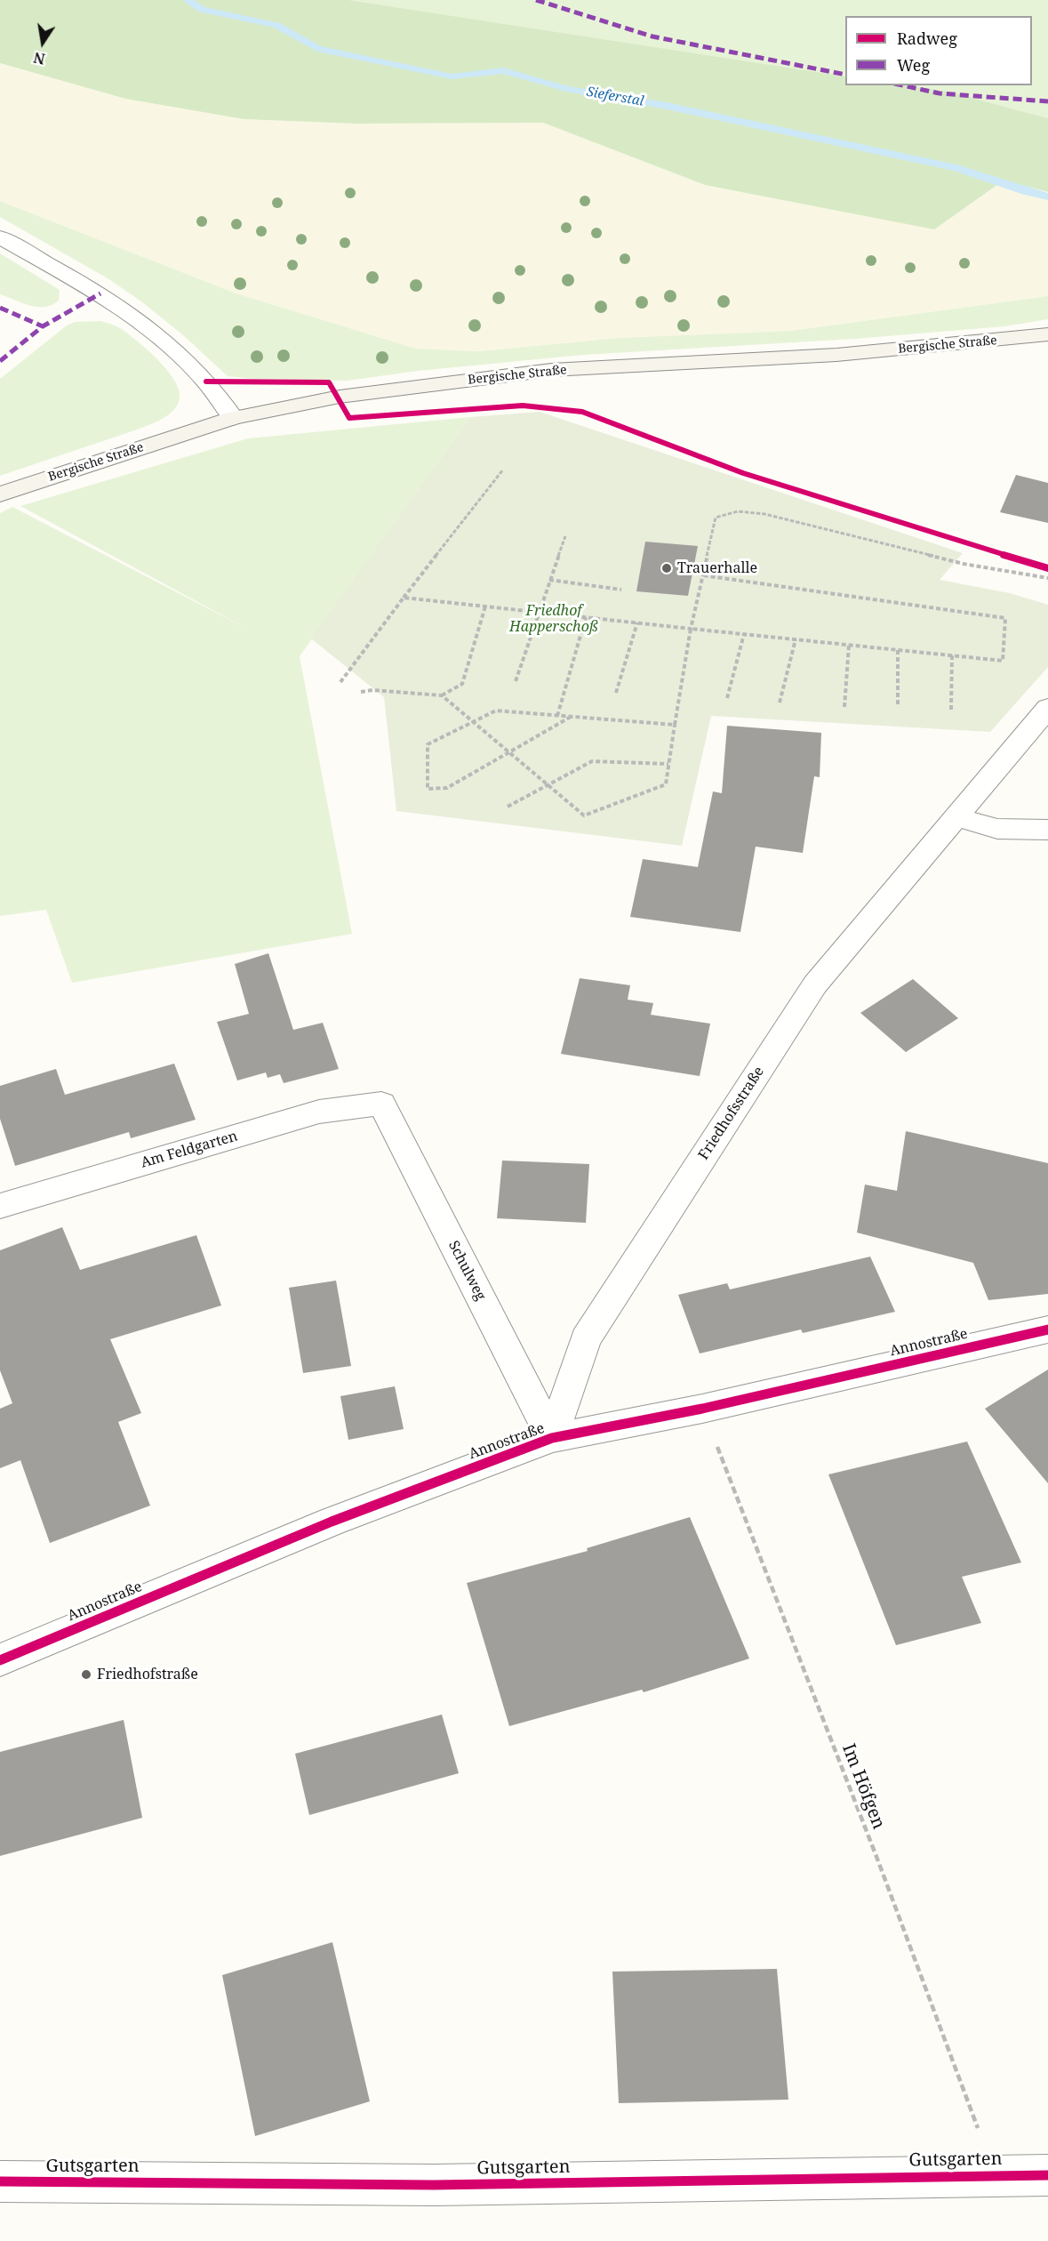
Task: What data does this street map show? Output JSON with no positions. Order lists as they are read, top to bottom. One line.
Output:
{"streets":{"main road":["Bergische Straße"],"street":["Friedhofsstraße","Am Feldgarten","Schulweg","Annostraße","Gutsgarten"],"path":["Im Höfgen"]},"crossings":[["Friedhofsstraße","Schulweg"],["Friedhofsstraße","Annostraße"],["Am Feldgarten","Schulweg"],["Schulweg","Annostraße"],["Annostraße","Im Höfgen"],["Im Höfgen","Gutsgarten"]],"water":["Sieferstal"],"parks":["Friedhof Happerschoß"],"places":["Trauerhalle","Friedhofstraße"],"legend":["Radweg","Weg"],"north":"bottom"}
